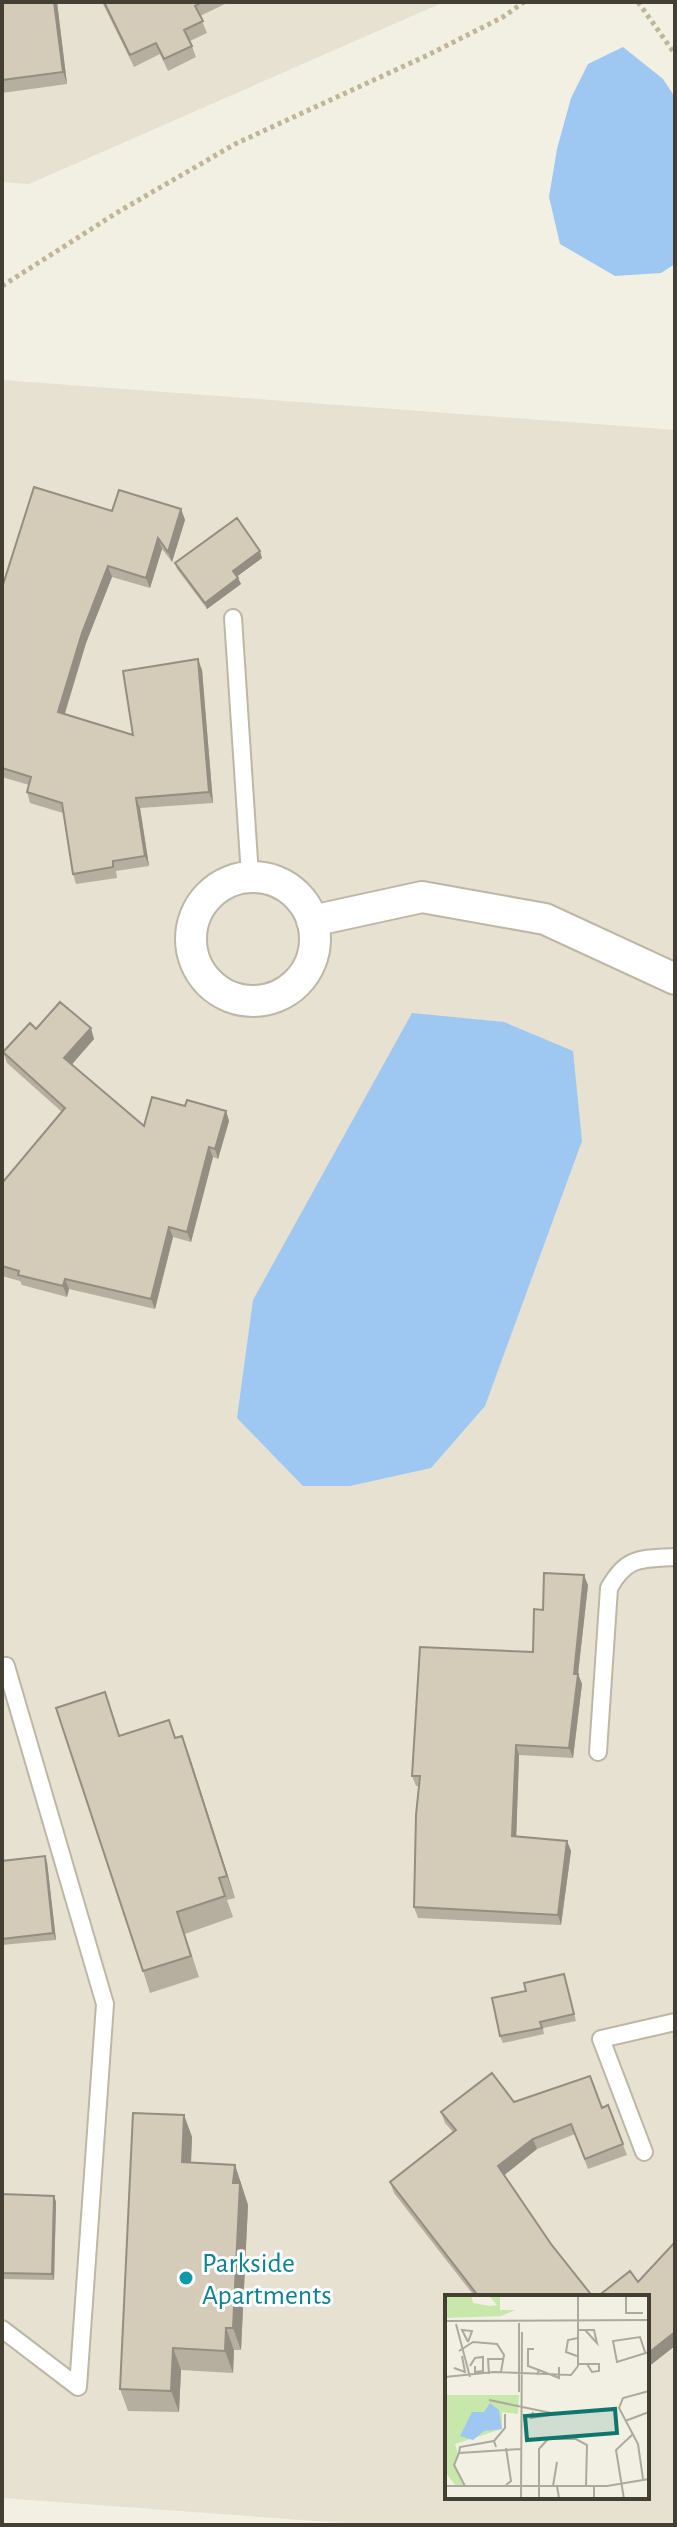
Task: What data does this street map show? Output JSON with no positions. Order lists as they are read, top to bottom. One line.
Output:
{"places":["Parkside Apartments"]}
